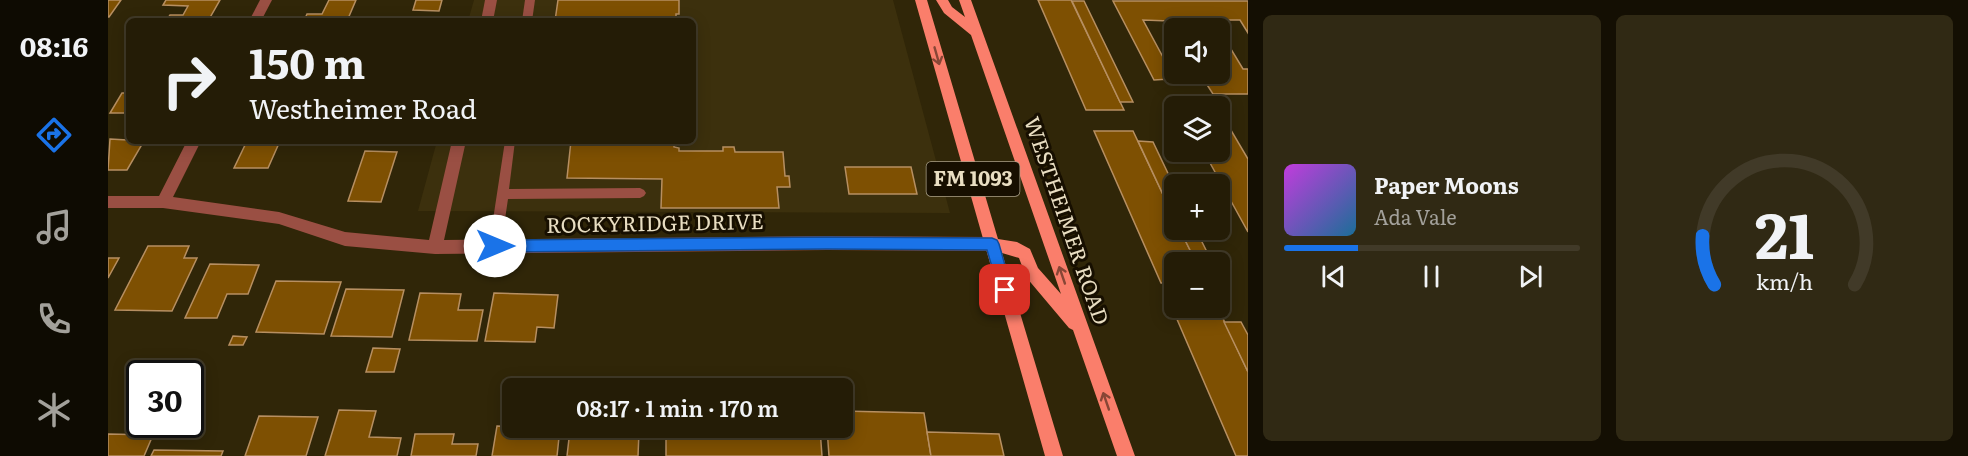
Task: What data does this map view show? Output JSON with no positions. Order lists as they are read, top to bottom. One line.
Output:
{"streets":{"main road":["FM 1093","WESTHEIMER ROAD"],"street":["ROCKYRIDGE DRIVE"]},"crossings":[["FM 1093","ROCKYRIDGE DRIVE"]],"page":{"tabs":"08:16","map_buttons":["+","−"],"turn":["150 m","Westheimer Road"],"song":["Paper Moons","Ada Vale"],"limit":"30","trip":"08:17 · 1 min · 170 m","gauge":["21","km/h"]}}
